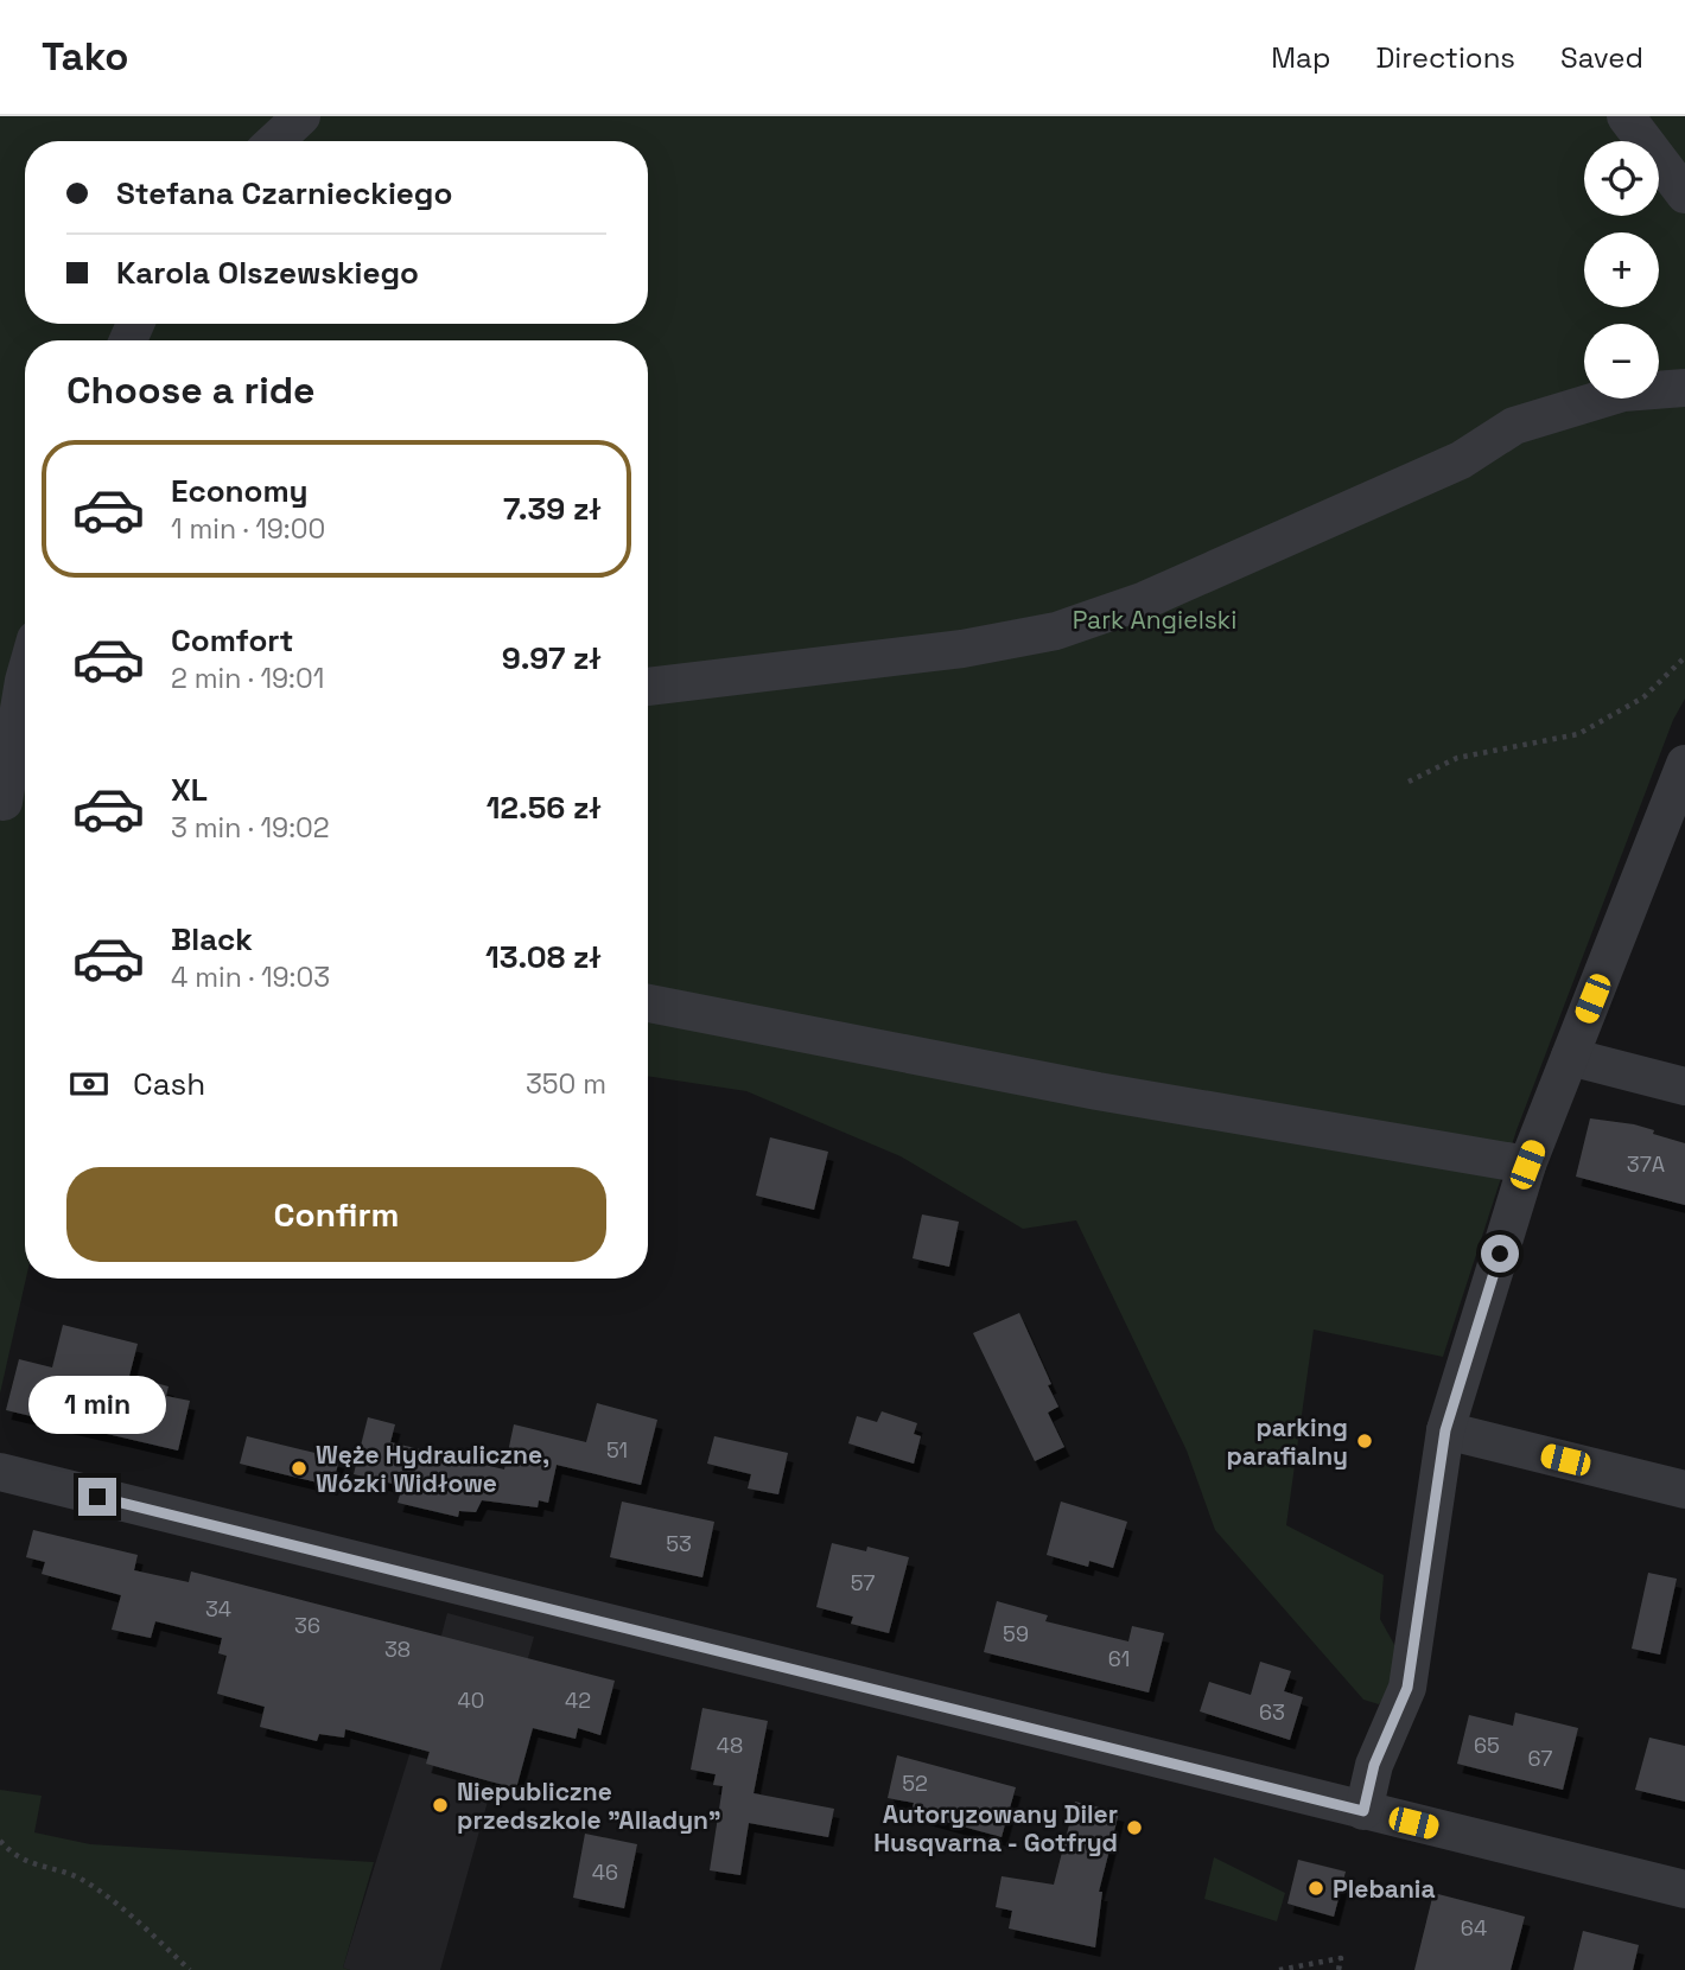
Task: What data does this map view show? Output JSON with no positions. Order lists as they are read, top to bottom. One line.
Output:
{"parks":["Park Angielski"],"places":["parking parafialny","Węże Hydrauliczne, Wózki Widłowe","Niepubliczne przedszkole \"Alladyn\"","Autoryzowany Diler Husqvarna - Gotfryd","Plebania"],"house_numbers":["37A","51","53","57","34","36","59","38","61","40","42","63","48","65","67","52","46","64"],"page":{"header":"Tako","nav":["Map","Directions","Saved"],"map_buttons":["+","−"],"banner":["Stefana Czarnieckiego","Karola Olszewskiego"],"heading":"Choose a ride","list":[{"name":"Economy","note":"1 min · 19:00","value":"7.39 zł"},{"name":"Comfort","note":"2 min · 19:01","value":"9.97 zł"},{"name":"XL","note":"3 min · 19:02","value":"12.56 zł"},{"name":"Black","note":"4 min · 19:03","value":"13.08 zł"}],"pay":["Cash","350 m"],"buttons":"Confirm","bubble":"1 min"}}
